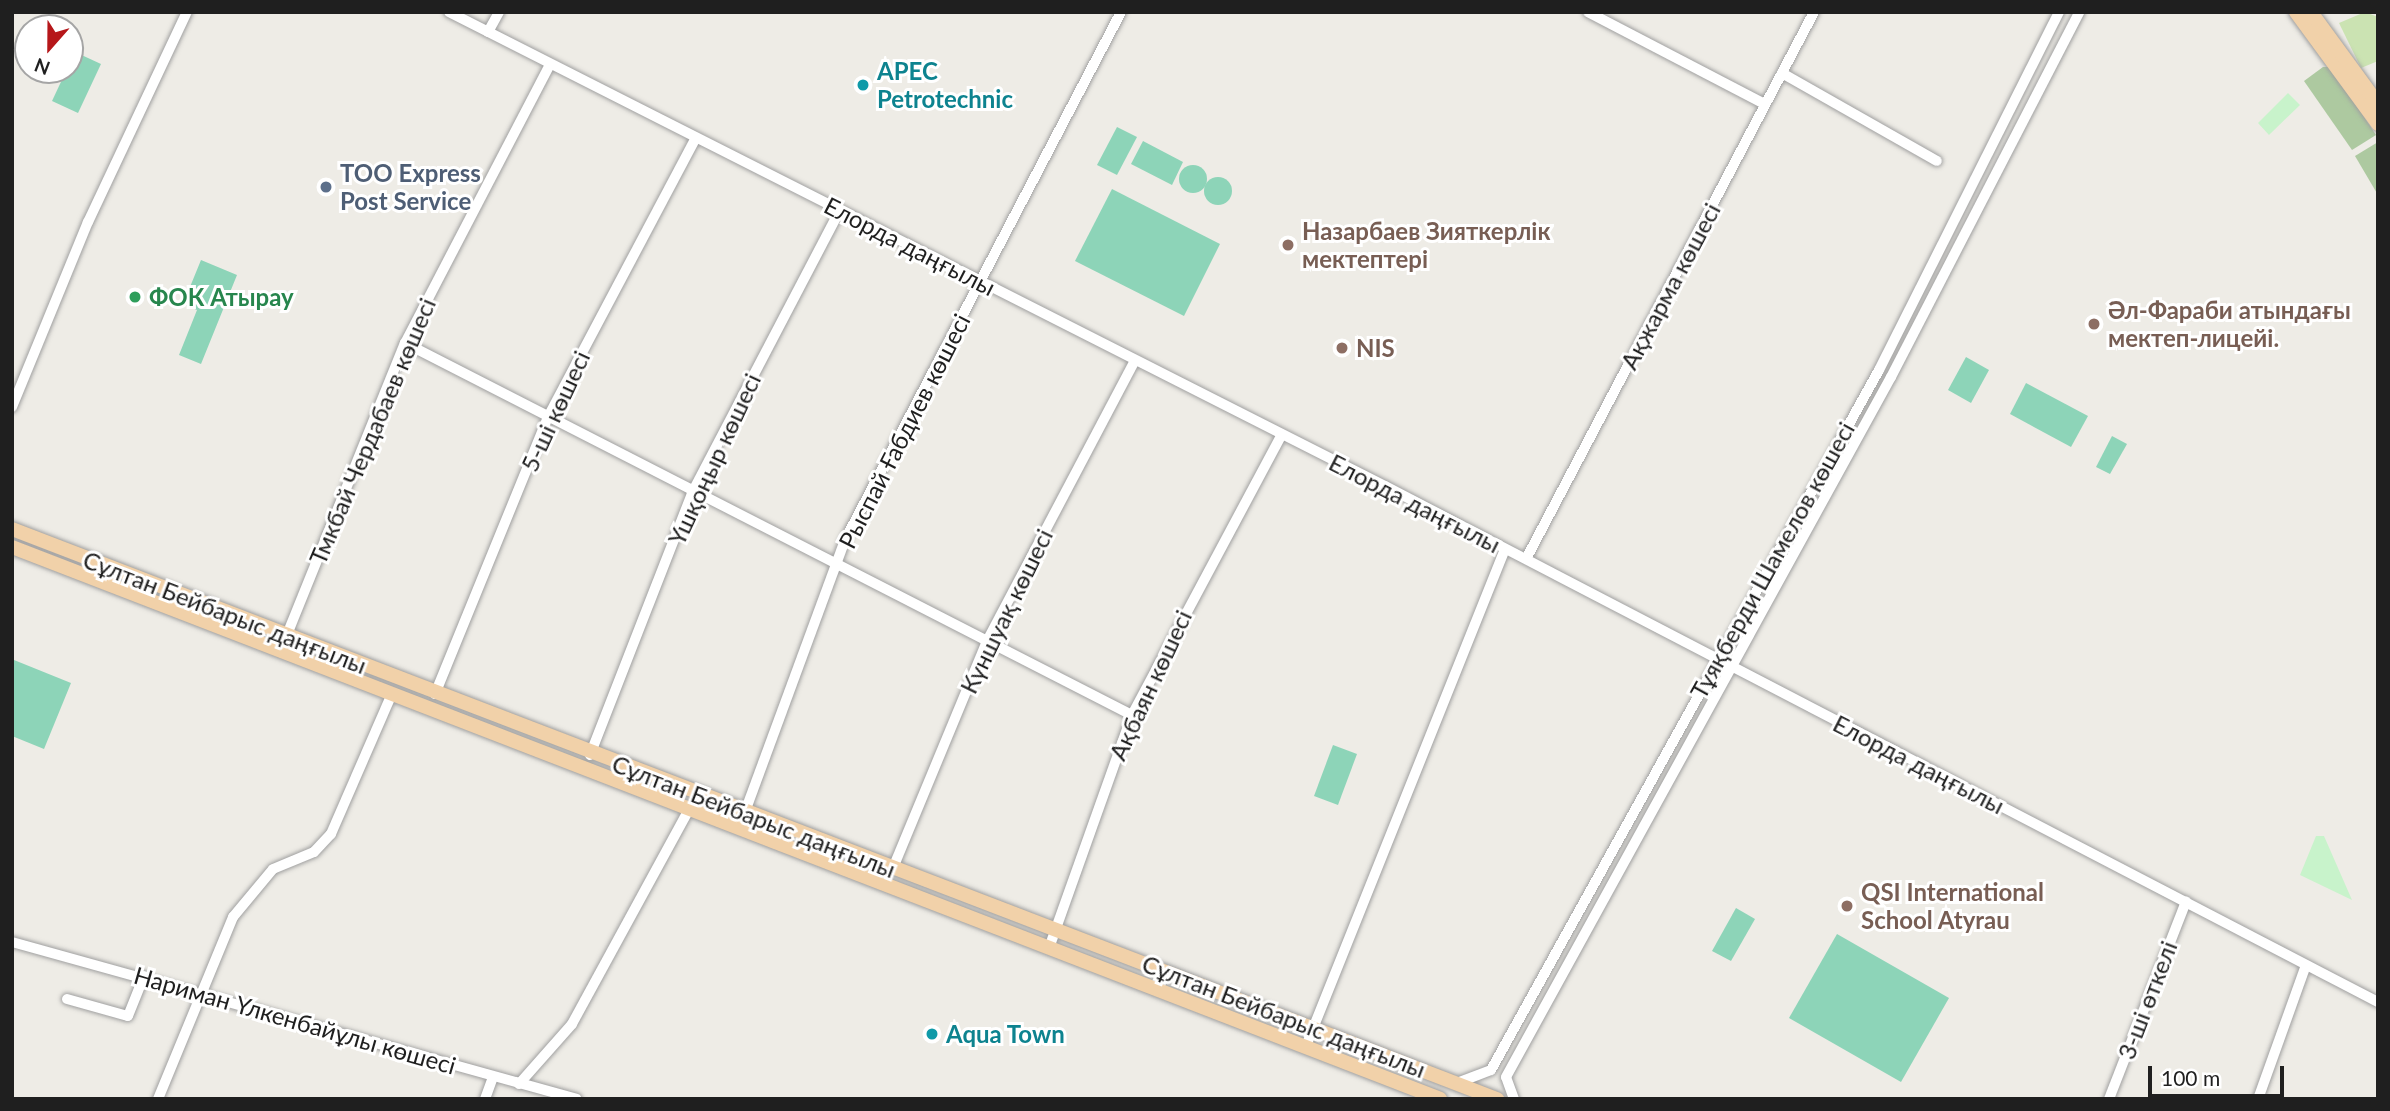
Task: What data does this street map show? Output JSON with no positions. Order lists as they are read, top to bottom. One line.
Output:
{"streets":{"main road":["Сұлтан Бейбарыс даңғылы"],"street":["Елорда даңғылы","Ақжарма көшесі","5-ші көшесі","Тмкбай Чердабаев көшесі","Рыспай Ғабдиев көшесі","Үшқоңыр көшесі","Тұяқберди Шамелов көшесі","Күншуақ көшесі","Ақбаян көшесі","3-ші өткелі","Нариман Үлкенбайұлы көшесі"]},"crossings":[["Елорда даңғылы","Ақжарма көшесі"],["Елорда даңғылы","5-ші көшесі"],["Елорда даңғылы","Тмкбай Чердабаев көшесі"],["Елорда даңғылы","Рыспай Ғабдиев көшесі"],["Елорда даңғылы","Үшқоңыр көшесі"],["Елорда даңғылы","Тұяқберди Шамелов көшесі"],["Елорда даңғылы","Күншуақ көшесі"],["Елорда даңғылы","Ақбаян көшесі"],["Елорда даңғылы","3-ші өткелі"],["5-ші көшесі","Сұлтан Бейбарыс даңғылы"],["Тмкбай Чердабаев көшесі","Сұлтан Бейбарыс даңғылы"],["Рыспай Ғабдиев көшесі","Сұлтан Бейбарыс даңғылы"],["Үшқоңыр көшесі","Сұлтан Бейбарыс даңғылы"],["Тұяқберди Шамелов көшесі","Сұлтан Бейбарыс даңғылы"],["Күншуақ көшесі","Сұлтан Бейбарыс даңғылы"],["Сұлтан Бейбарыс даңғылы","Ақбаян көшесі"]],"places":["APEC Petrotechnic","ТОО Express Post Service","Назарбаев Зияткерлік мектептері","ФОК Атырау","Әл-Фараби атындағы мектеп-лицейі.","NIS","QSI International School Atyrau","Aqua Town"],"scale_bar":"100 m","north":"bottom"}
